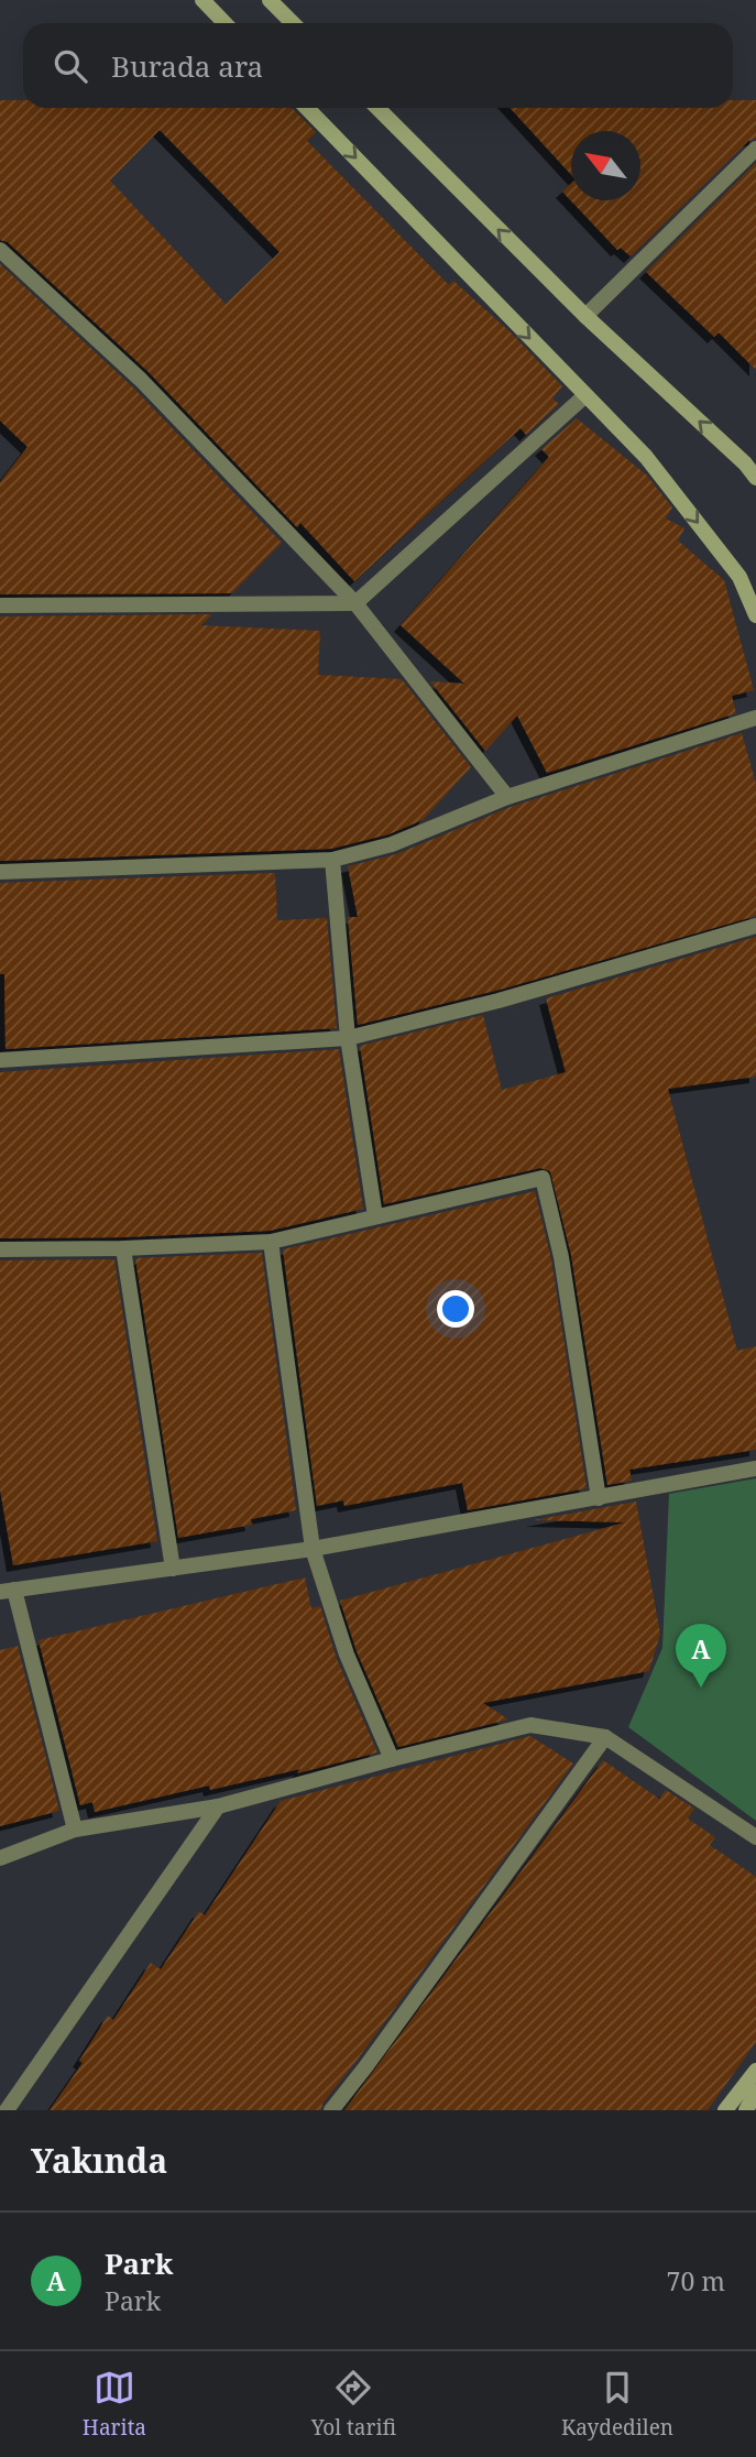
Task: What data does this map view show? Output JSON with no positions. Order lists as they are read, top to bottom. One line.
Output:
{"north":"top left","page":{"search":"Burada ara","pins":"A","heading":"Yakında","list":[{"mark":"A","name":"Park","note":"Park","value":"70 m"}],"nav":["Harita","Yol tarifi","Kaydedilen"]}}
